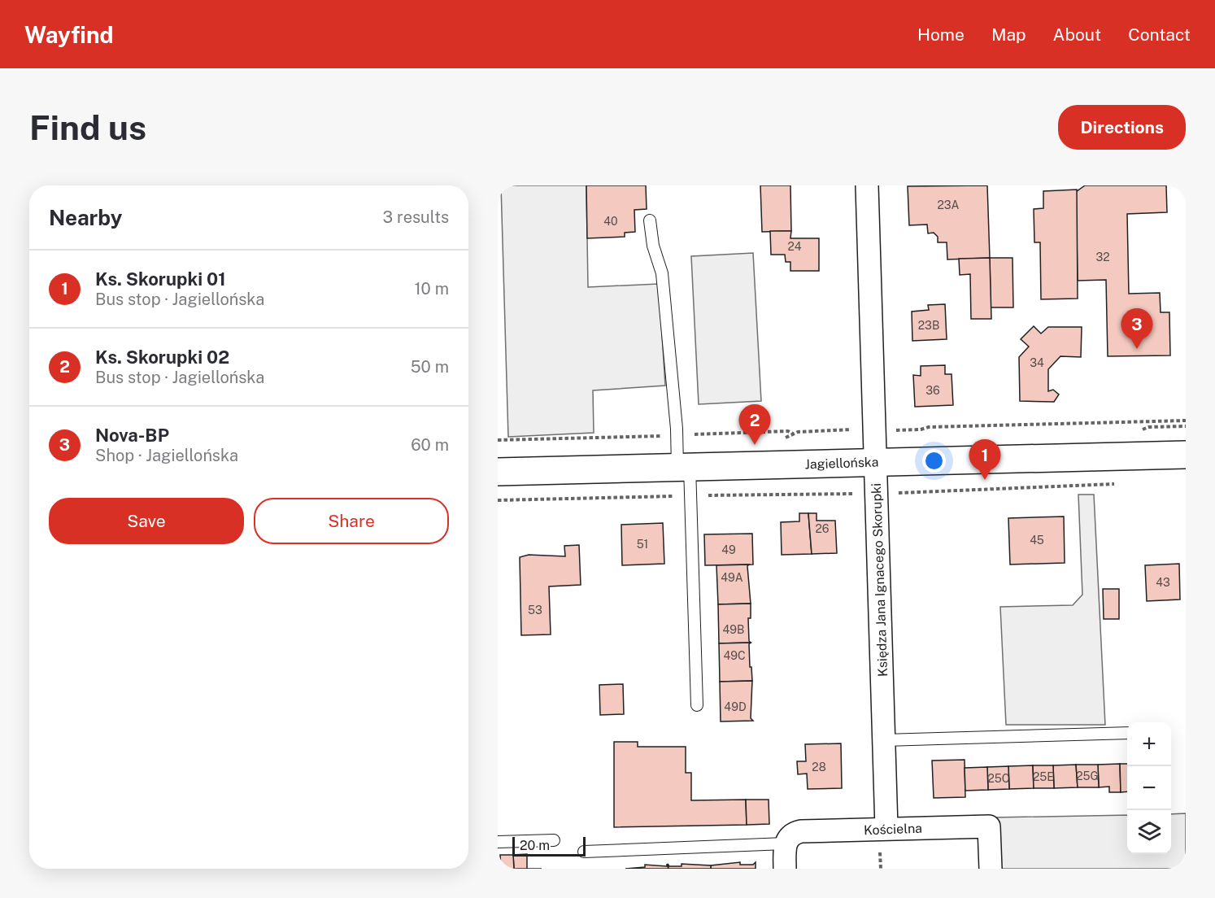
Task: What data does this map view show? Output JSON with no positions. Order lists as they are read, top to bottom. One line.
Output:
{"streets":{"street":["Jagiellońska","Księdza Jana Ignacego Skorupki","Kościelna"]},"crossings":[["Jagiellońska","Księdza Jana Ignacego Skorupki"],["Księdza Jana Ignacego Skorupki","Kościelna"]],"house_numbers":["23A","40","24","32","23B","34","36","26","45","51","49","49A","43","53","49B","49C","49D","28","25G","25E","25C"],"scale_bar":"20 m","page":{"header":"Wayfind","nav":["Home","Map","About","Contact"],"buttons":["Directions",["Save","Share"]],"title":"Find us","heading":["Nearby","3 results"],"list":[{"mark":"1","name":"Ks. Skorupki 01","note":"Bus stop · Jagiellońska","value":"10 m"},{"mark":"2","name":"Ks. Skorupki 02","note":"Bus stop · Jagiellońska","value":"50 m"},{"mark":"3","name":"Nova-BP","note":"Shop · Jagiellońska","value":"60 m"}],"pins":["3","2","1"],"map_buttons":["+","−"],"scale":"20 m"}}
